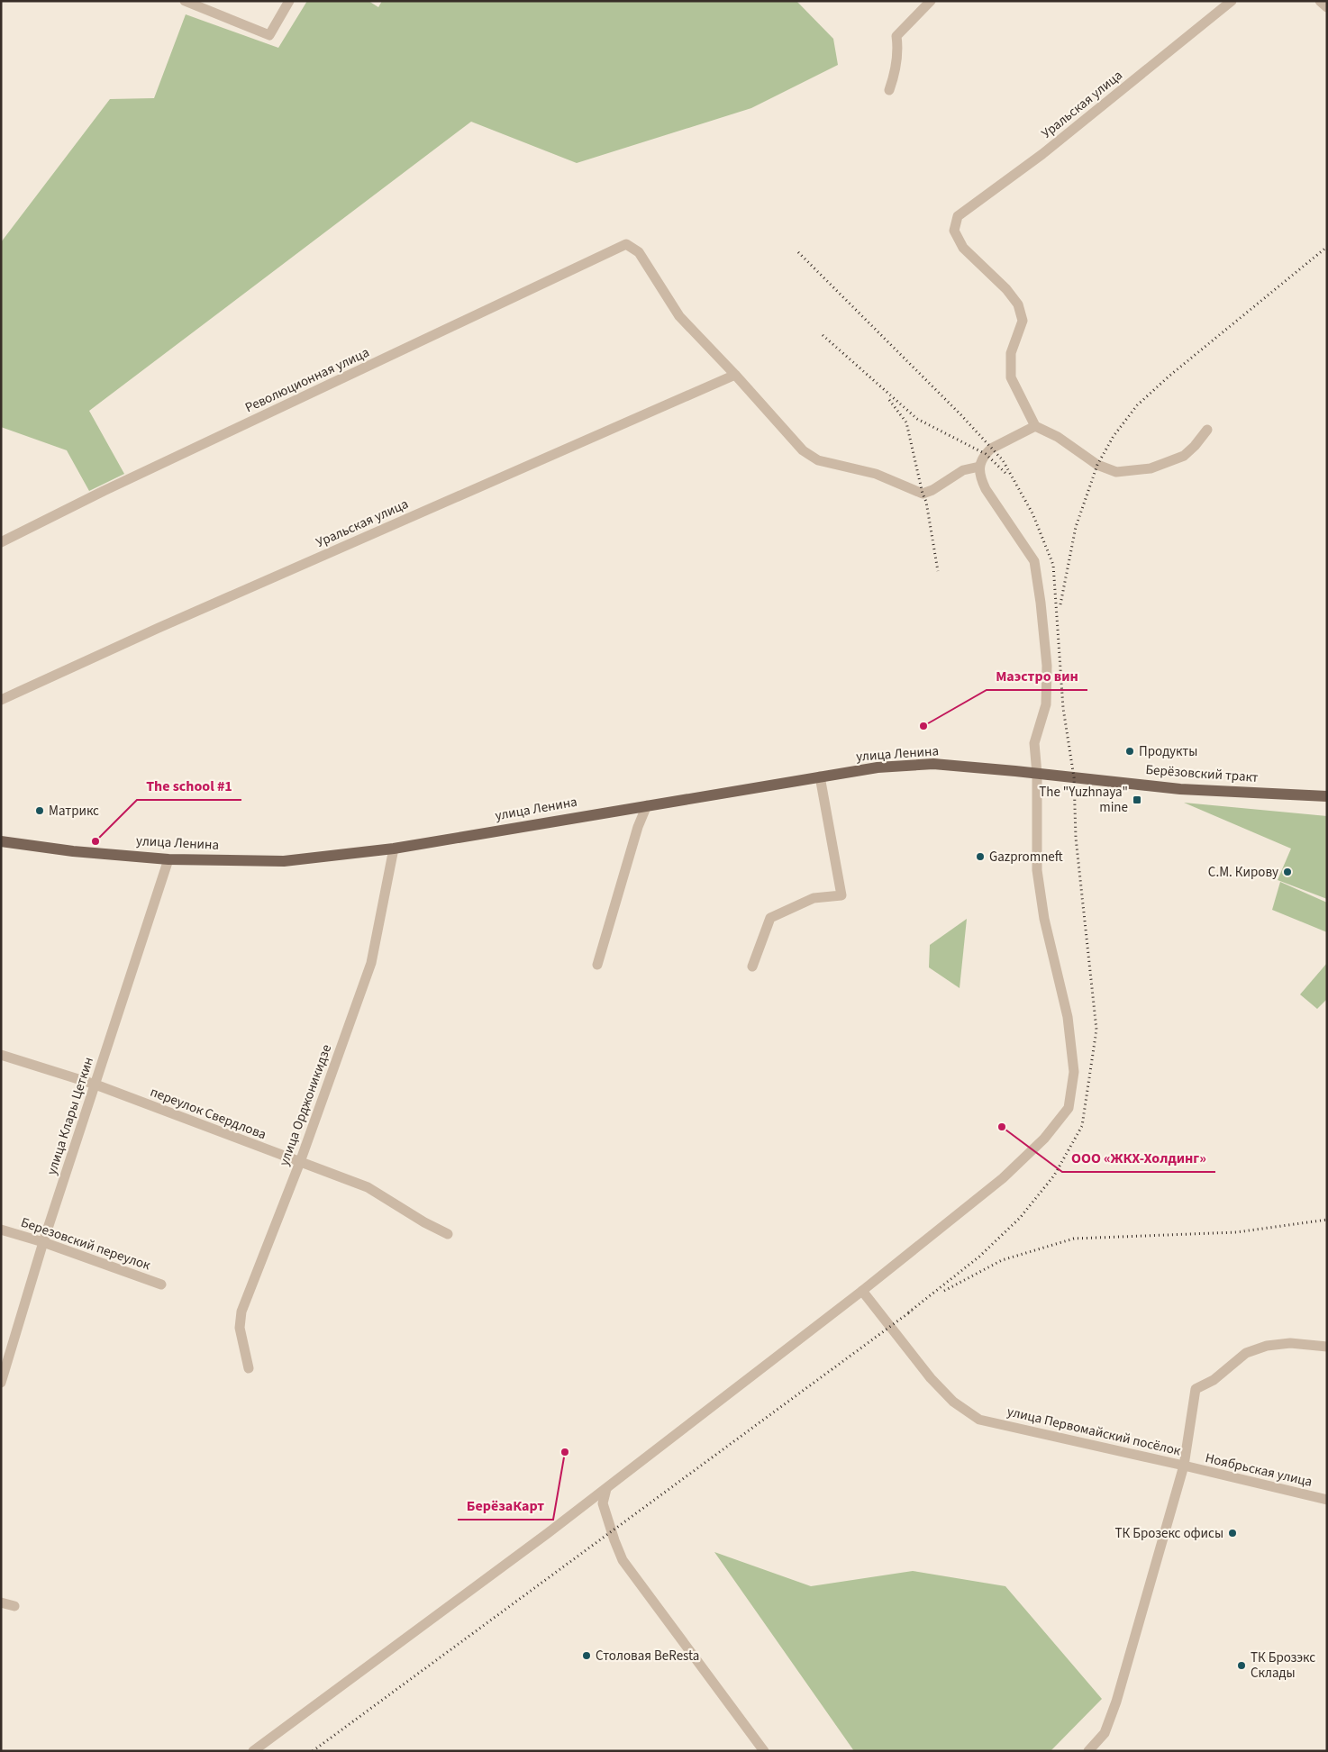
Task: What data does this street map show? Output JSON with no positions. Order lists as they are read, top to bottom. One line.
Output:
{"streets":{"main road":["улица Ленина","Берёзовский тракт"],"street":["Уральская улица","Революционная улица","улица Орджоникидзе","переулок Свердлова","улица Клары Цеткин","Березовский переулок","улица Первомайский посёлок","Ноябрьская улица"]},"crossings":[["Уральская улица","Революционная улица"],["улица Ленина","Берёзовский тракт"],["улица Ленина","улица Орджоникидзе"],["улица Ленина","улица Клары Цеткин"],["улица Орджоникидзе","переулок Свердлова"],["переулок Свердлова","улица Клары Цеткин"],["улица Клары Цеткин","Березовский переулок"],["улица Первомайский посёлок","Ноябрьская улица"]],"places":{"other":["Маэстро вин","Продукты","Матрикс","The school #1","Gazpromneft","С.М. Кирову","ООО «ЖКХ-Холдинг»","БерёзаКарт","ТК Брозекс офисы","Столовая BeResta","ТК Брозэкс Склады"],"transit":["The \"Yuzhnaya\" mine"]}}
